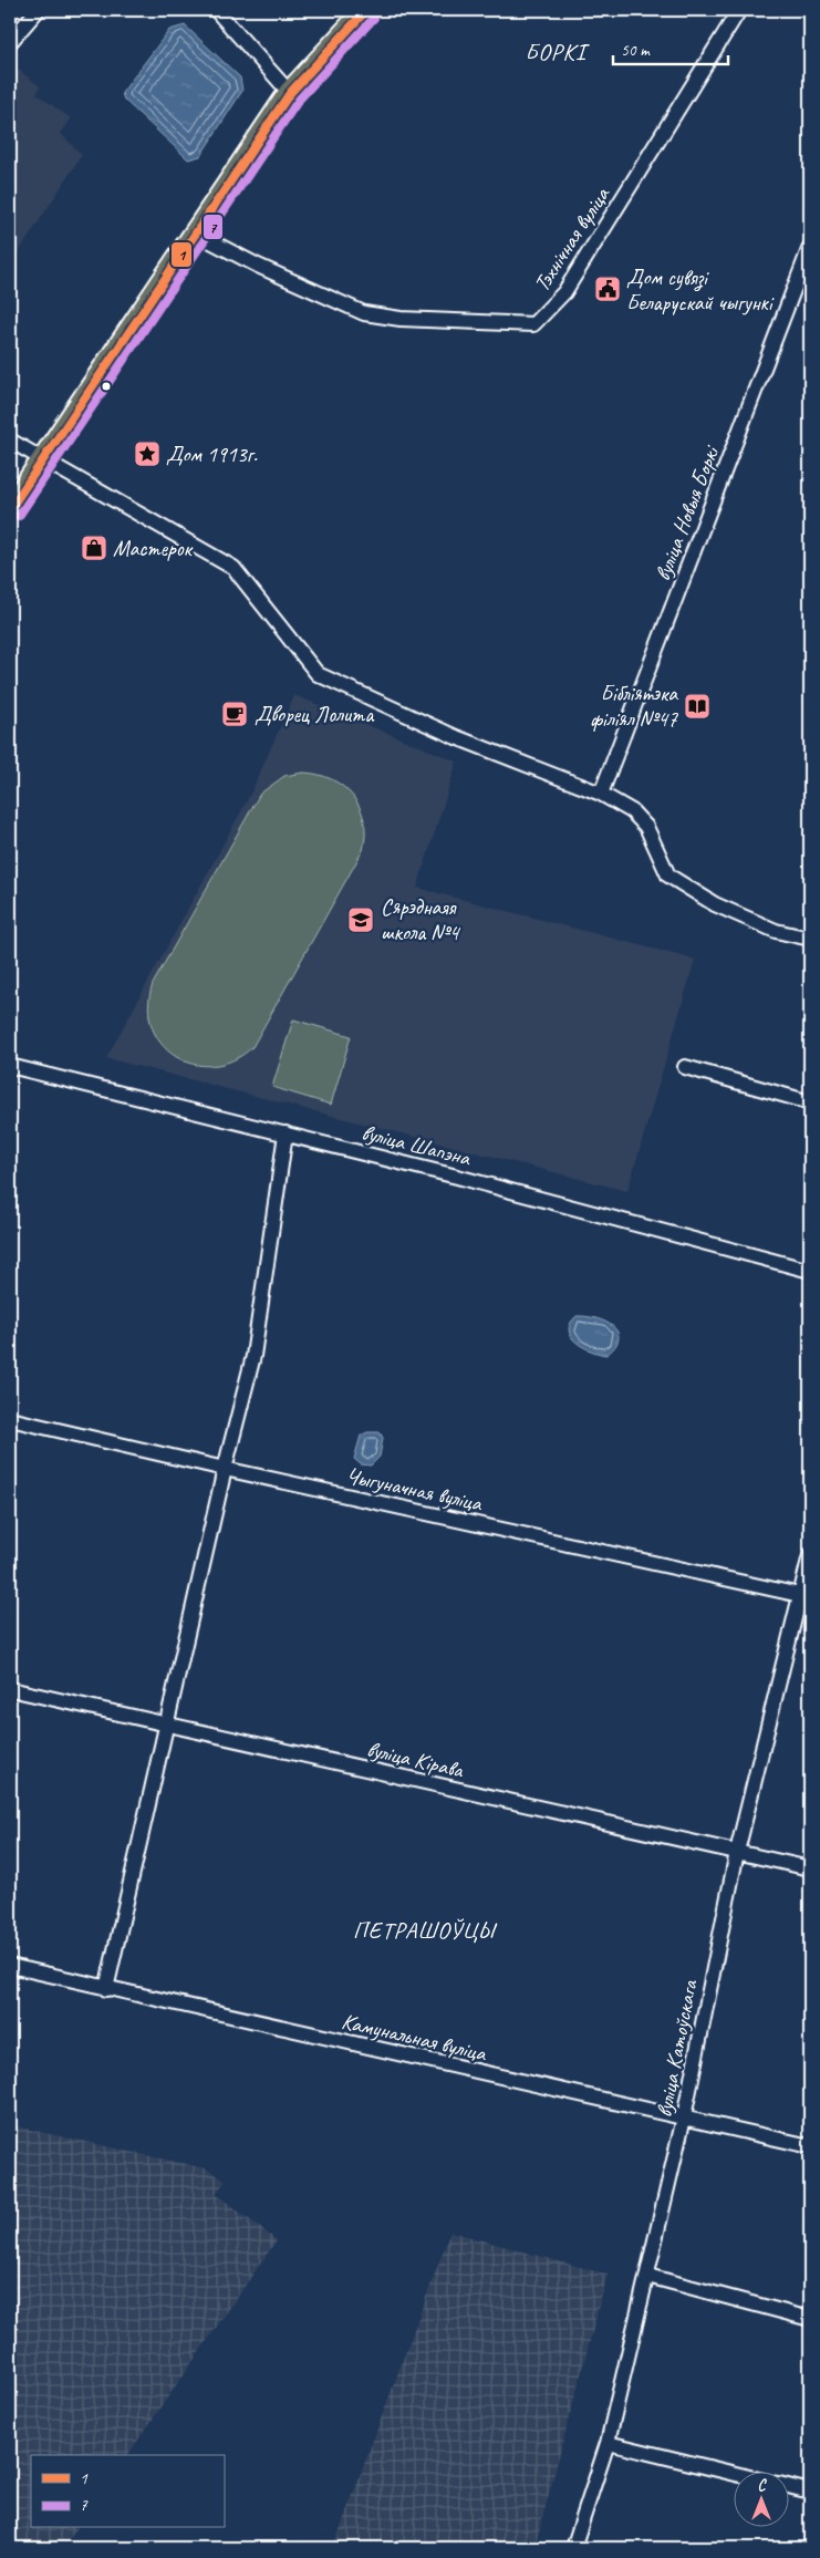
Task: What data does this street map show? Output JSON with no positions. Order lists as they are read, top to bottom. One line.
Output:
{"streets":{"street":["Тэхнічная вуліца","вуліца Новыя Боркі","вуліца Шапэна","Чыгуначная вуліца","вуліца Кірава","Камунальная вуліца","вуліца Катоўскага"]},"crossings":[["Чыгуначная вуліца","вуліца Катоўскага"],["вуліца Кірава","вуліца Катоўскага"],["Камунальная вуліца","вуліца Катоўскага"]],"districts":["БОРКІ","ПЕТРАШОЎЦЫ"],"places":{"public building":["Дом сувязі Беларускай чыгункі"],"place":["Дом 1913г."],"shop":["Мастерок"],"library":["Бібліятэка філіял №47"],"cafe":["Дворец Лолита"],"school or university":["Сярэднаяя школа №4"]},"lines":["transit line 1","transit line 7"],"legend":["1","7"],"scale_bar":"50 m","north":"top"}
